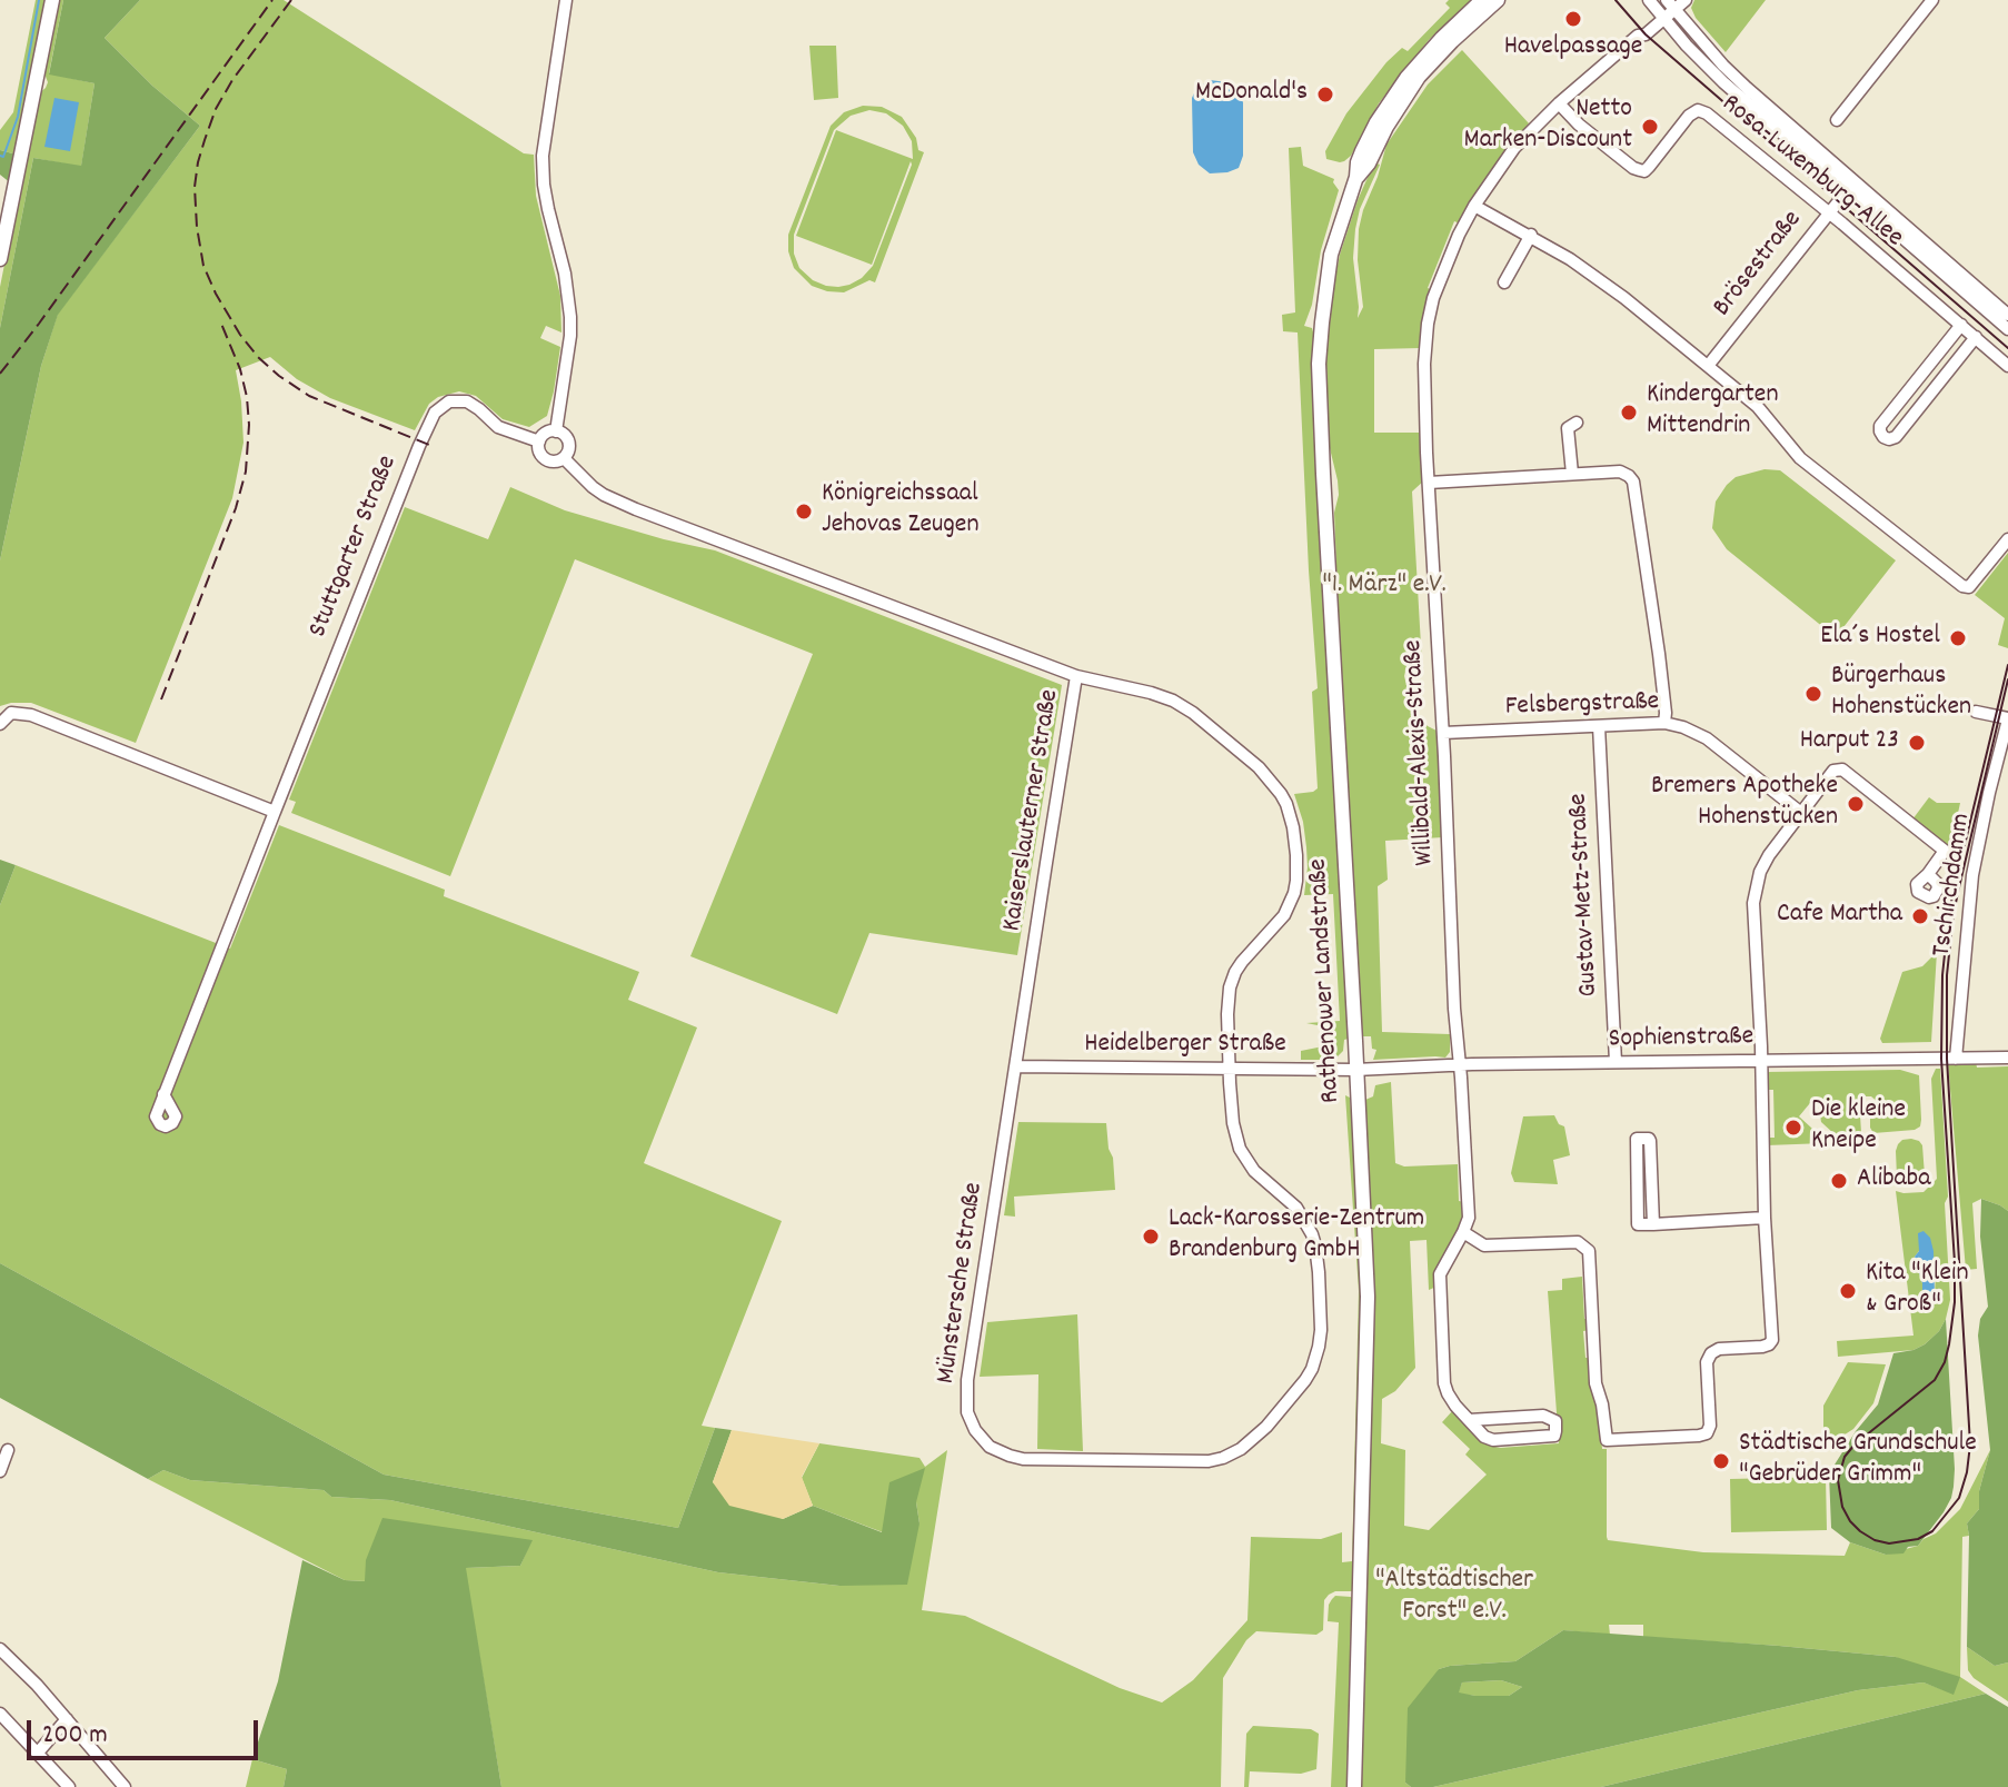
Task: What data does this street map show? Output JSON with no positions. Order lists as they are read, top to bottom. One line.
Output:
{"streets":{"main road":["Rathenower Landstraße"],"street":["Rosa-Luxemburg-Allee","Brösestraße","Stuttgarter Straße","Felsbergstraße","Willibald-Alexis-Straße","Kaiserslauterner Straße","Tschirchdamm","Gustav-Metz-Straße","Sophienstraße","Heidelberger Straße","Münstersche Straße"]},"crossings":[["Rosa-Luxemburg-Allee","Brösestraße"],["Rosa-Luxemburg-Allee","Willibald-Alexis-Straße"],["Felsbergstraße","Willibald-Alexis-Straße"],["Felsbergstraße","Gustav-Metz-Straße"],["Willibald-Alexis-Straße","Sophienstraße"],["Kaiserslauterner Straße","Heidelberger Straße"],["Kaiserslauterner Straße","Münstersche Straße"],["Tschirchdamm","Sophienstraße"],["Gustav-Metz-Straße","Sophienstraße"],["Rathenower Landstraße","Sophienstraße"],["Rathenower Landstraße","Heidelberger Straße"],["Sophienstraße","Heidelberger Straße"],["Heidelberger Straße","Münstersche Straße"]],"parks":["\"1. März\" e.V.","\"Altstädtischer Forst\" e.V."],"places":["Havelpassage","McDonald's","Netto Marken-Discount","Kindergarten Mittendrin","Königreichssaal Jehovas Zeugen","Ela´s Hostel","Bürgerhaus Hohenstücken","Harput 23","Bremers Apotheke Hohenstücken","Cafe Martha","Die kleine Kneipe","Alibaba","Lack-Karosserie-Zentrum Brandenburg GmbH","Kita \"Klein & Groß\"","Städtische Grundschule \"Gebrüder Grimm\""],"scale_bar":"200 m"}
